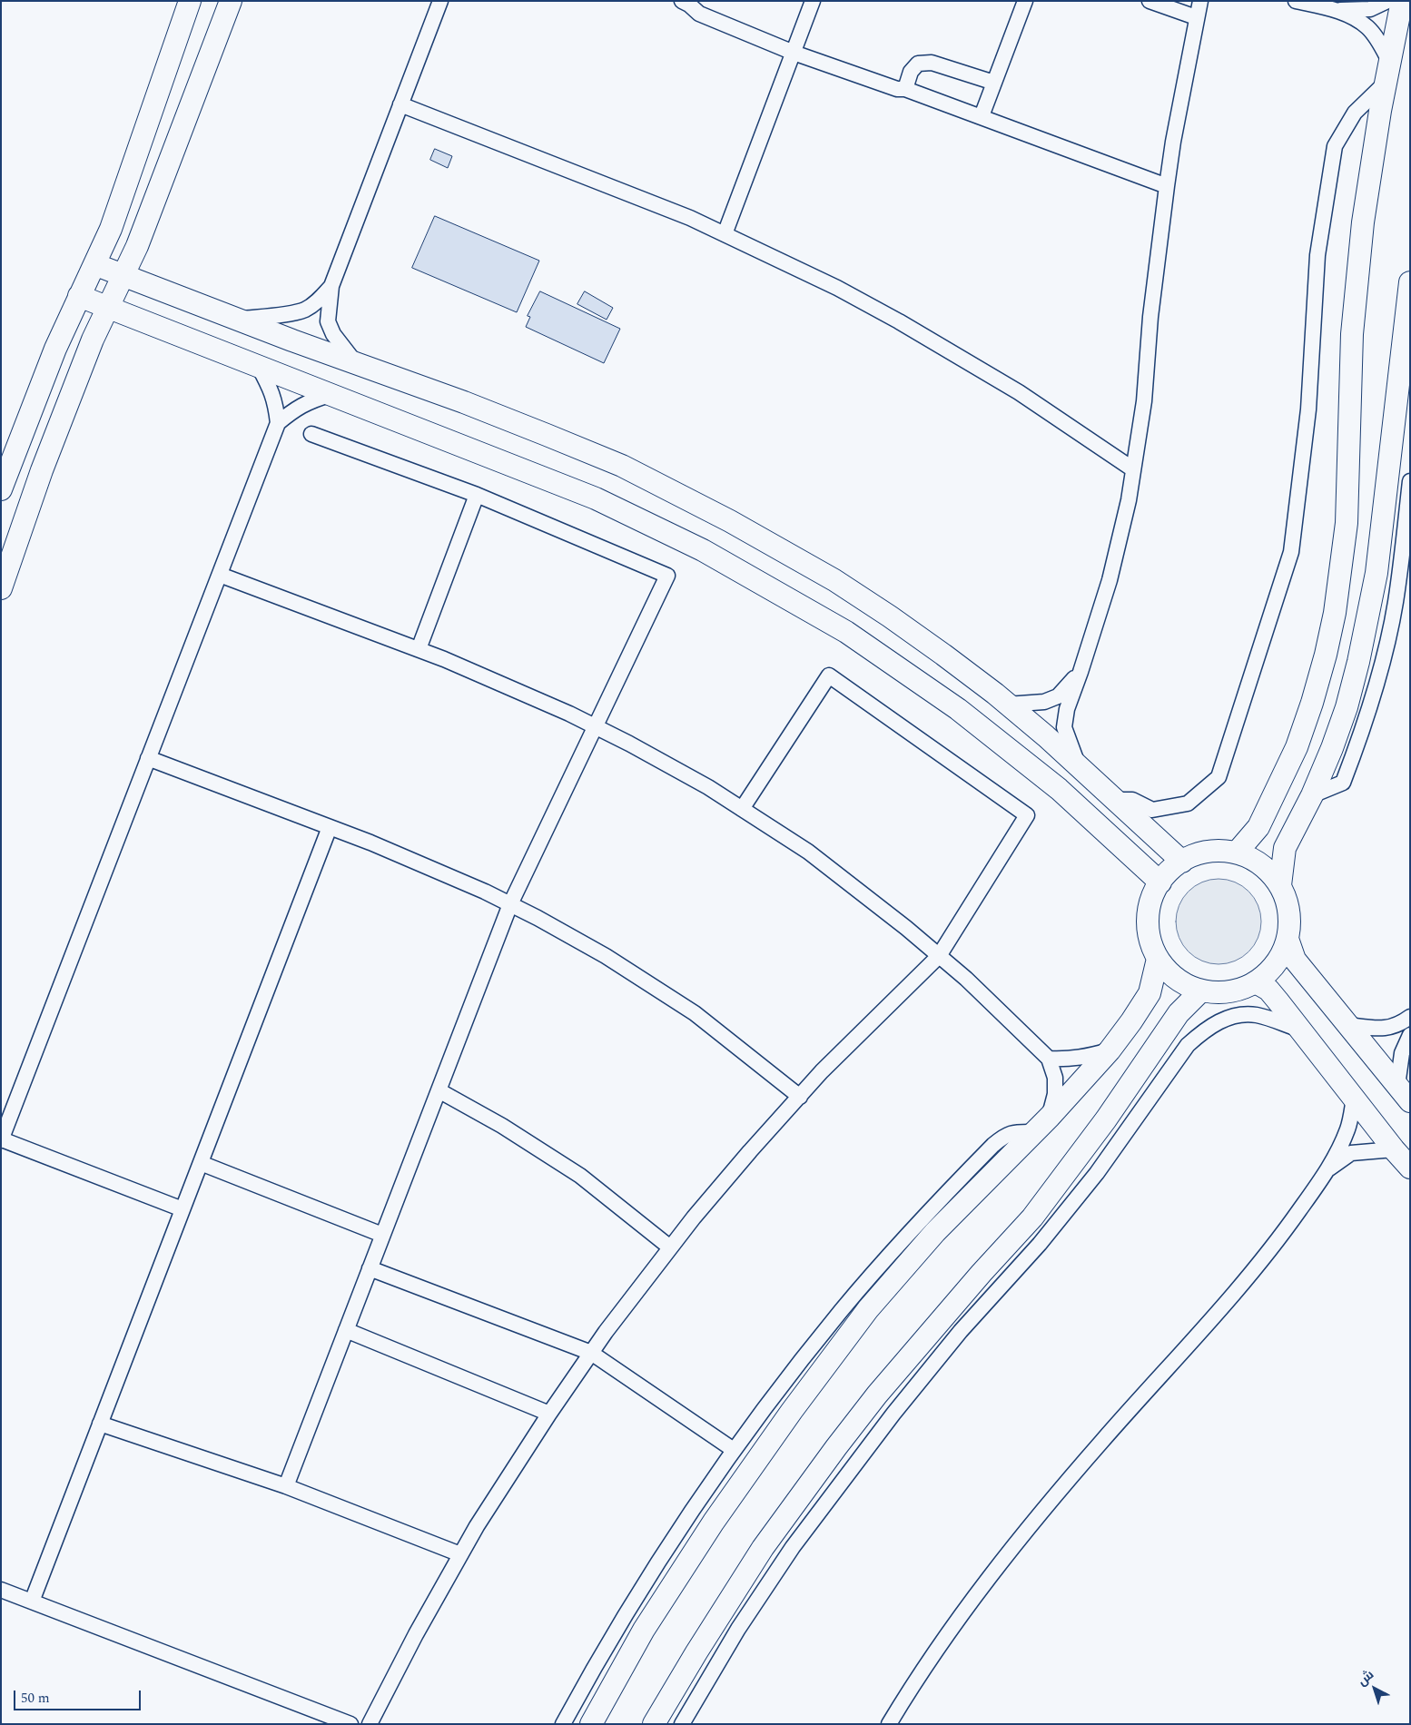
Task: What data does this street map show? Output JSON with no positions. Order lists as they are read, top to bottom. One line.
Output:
{"scale_bar":"50 m","north":"top left"}
